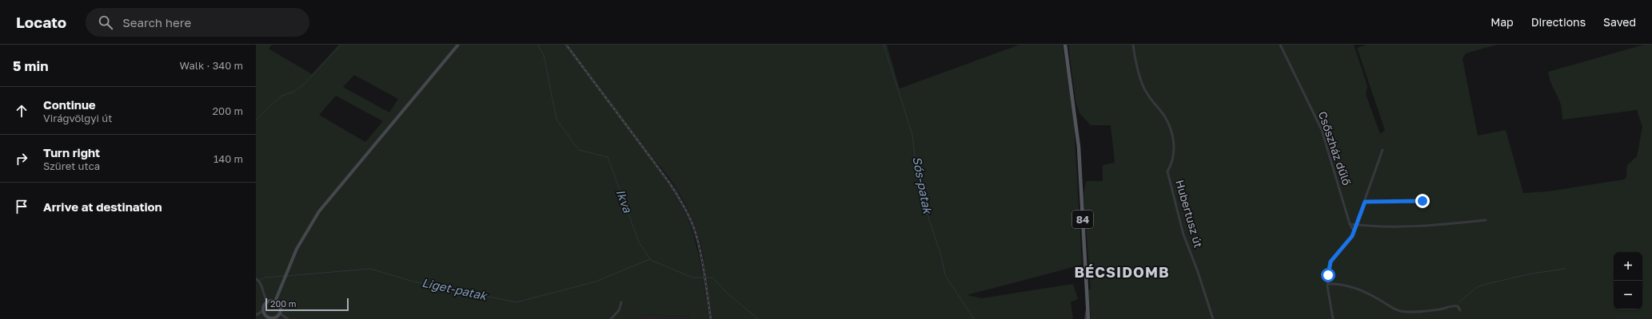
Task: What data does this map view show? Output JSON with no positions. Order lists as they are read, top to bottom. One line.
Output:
{"streets":{"main road":["84"],"street":["Csőszház dűlő","Hubertusz út"]},"districts":["BÉCSIDOMB"],"water":["Sós-patak","Ikva","Liget-patak"],"scale_bar":"200 m","page":{"header":"Locato","search":"Search here","nav":["Map","Directions","Saved"],"heading":["5 min","Walk · 340 m"],"list":[["Continue","Virágvölgyi út","200 m"],["Turn right","Szüret utca","140 m"],"Arrive at destination"],"map_buttons":["+","−"],"scale":"200 m"}}
